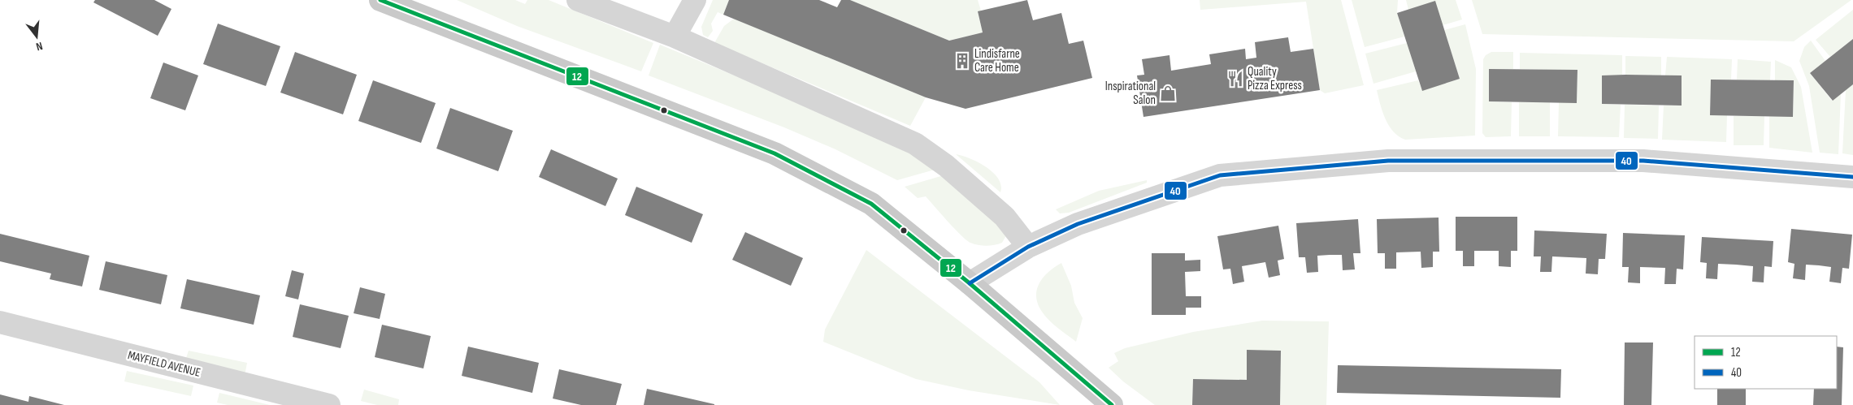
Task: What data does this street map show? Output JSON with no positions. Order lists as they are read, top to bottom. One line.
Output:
{"streets":{"street":["MAYFIELD AVENUE"]},"places":{"building":["Lindisfarne Care Home"],"restaurant":["Quality Pizza Express"],"shop":["Inspirational Salon"]},"lines":["transit line 12","transit line 40"],"legend":["12","40"],"north":"bottom"}
